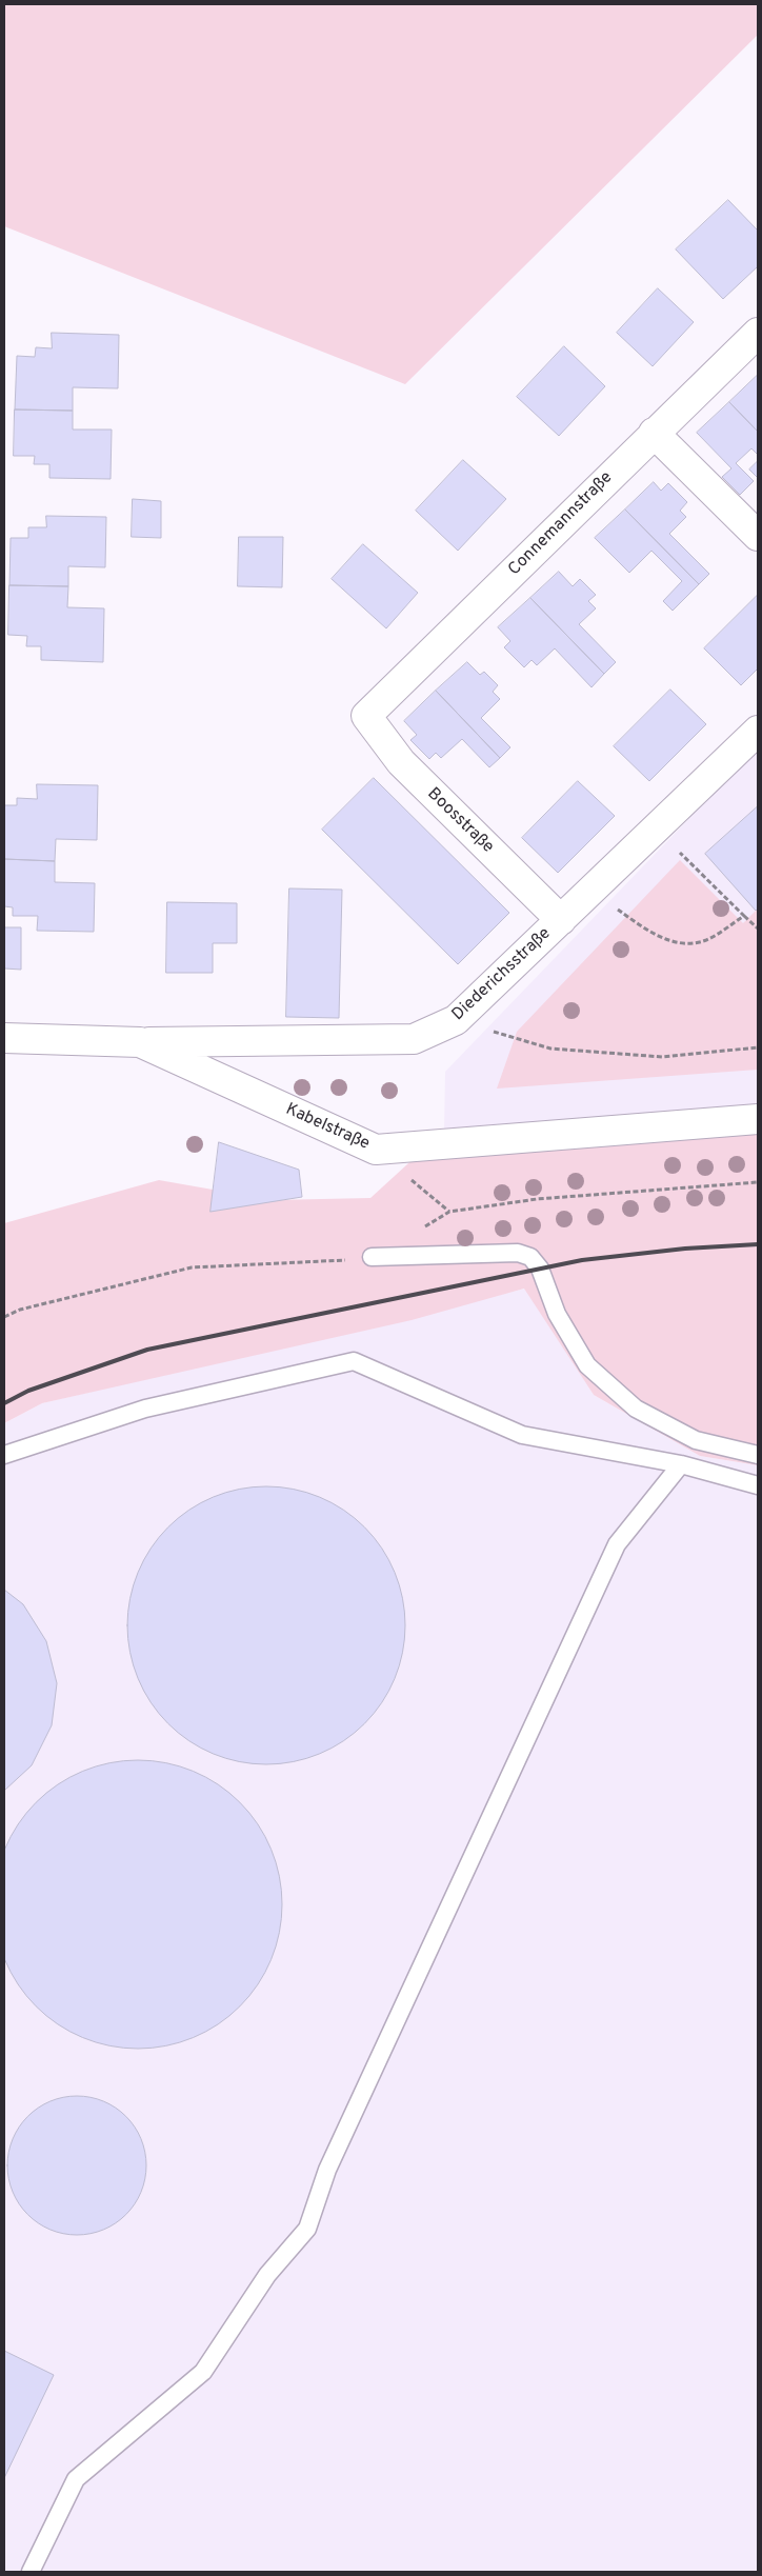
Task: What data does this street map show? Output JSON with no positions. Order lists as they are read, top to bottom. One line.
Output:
{"streets":{"street":["Connemannstraße","Boosstraße","Diederichsstraße","Kabelstraße"]},"crossings":[["Connemannstraße","Boosstraße"],["Boosstraße","Diederichsstraße"],["Diederichsstraße","Kabelstraße"]]}
